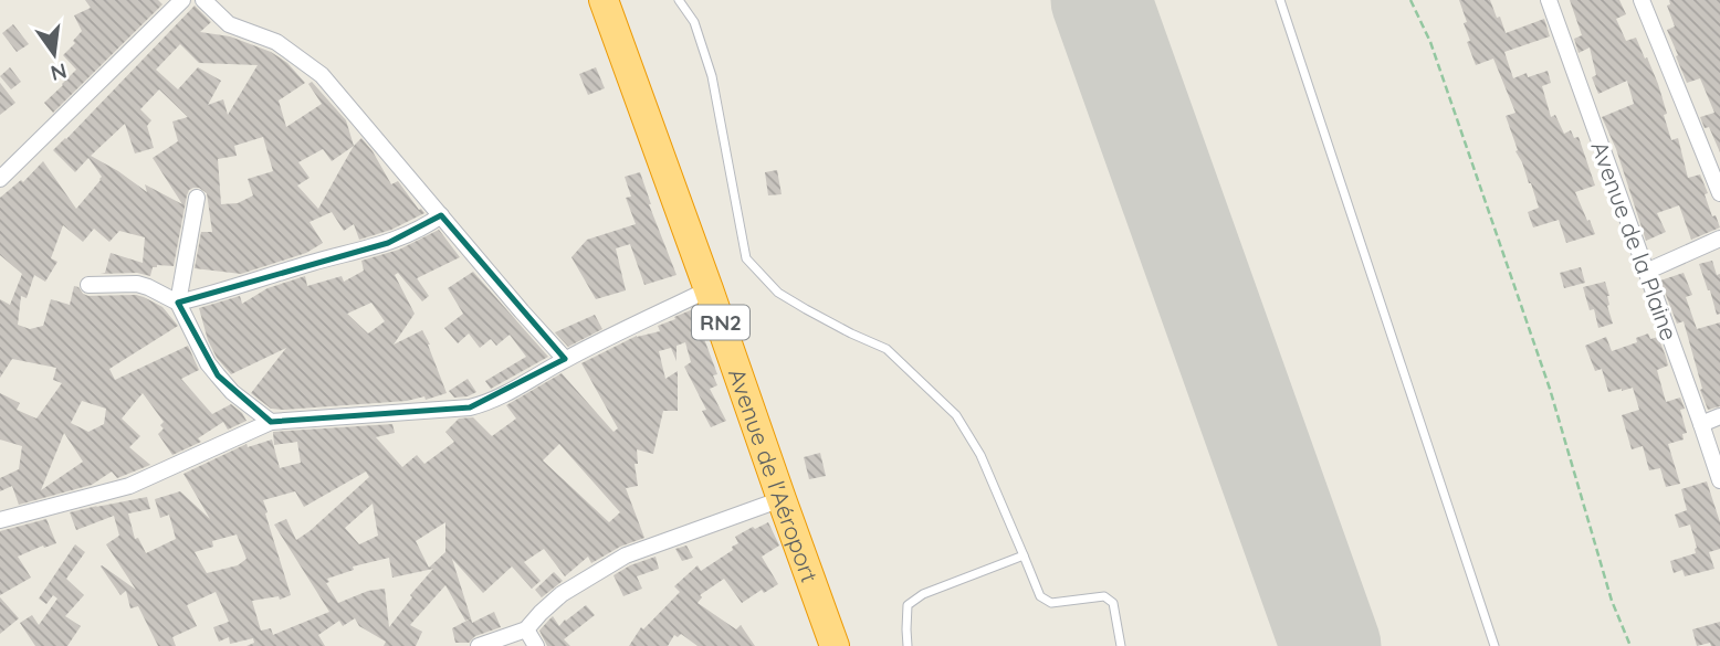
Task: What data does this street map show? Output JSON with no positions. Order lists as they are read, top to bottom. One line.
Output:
{"streets":{"highway":["RN2","Avenue de l'Aéroport"],"street":["Avenue de la Plaine"]},"north":"bottom"}
